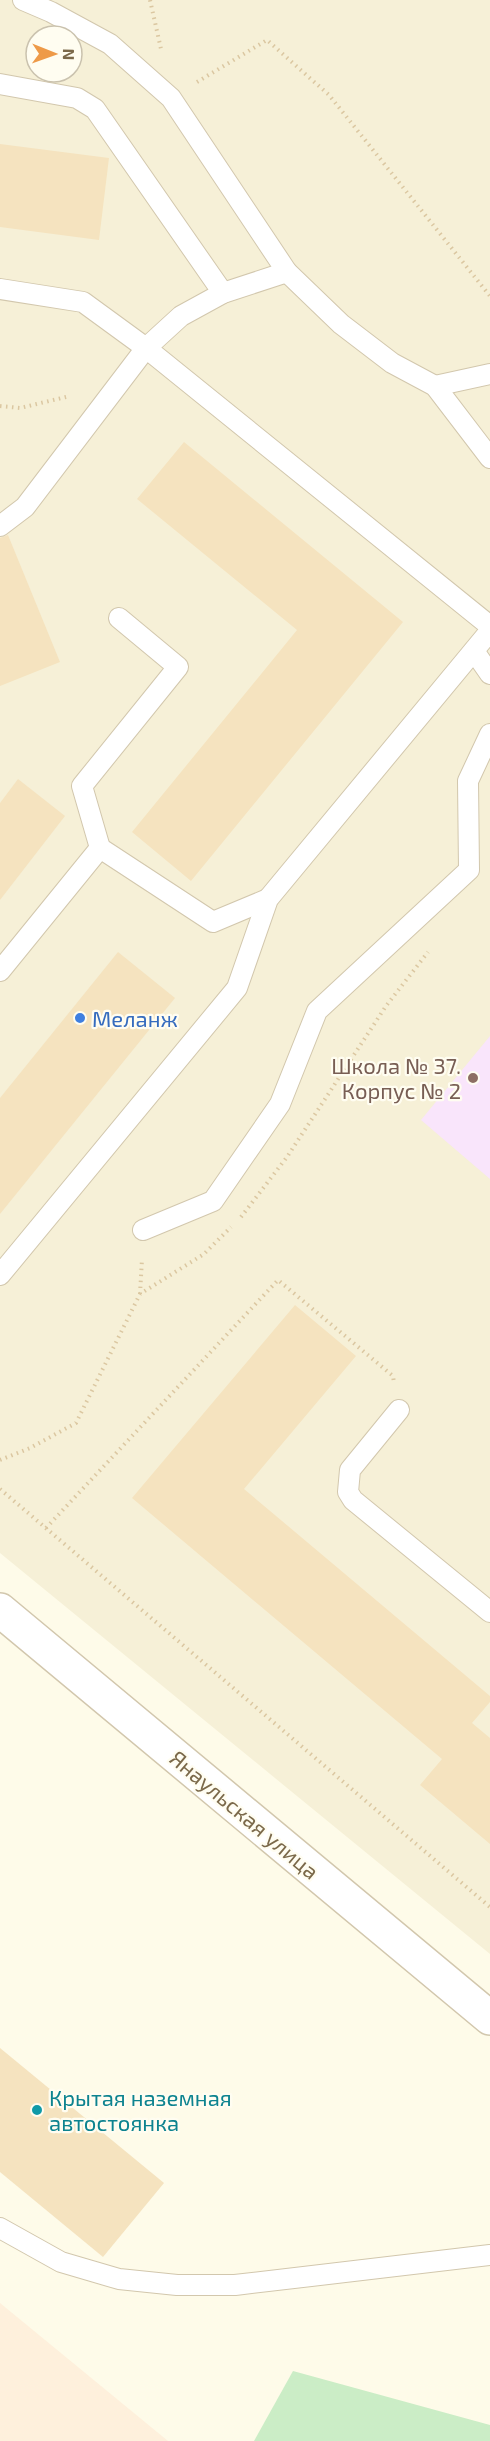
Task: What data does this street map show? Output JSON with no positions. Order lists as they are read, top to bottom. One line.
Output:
{"streets":{"street":["Янаульская улица"]},"places":["Меланж","Школа № 37. Корпус № 2","Крытая наземная автостоянка"],"north":"right"}
